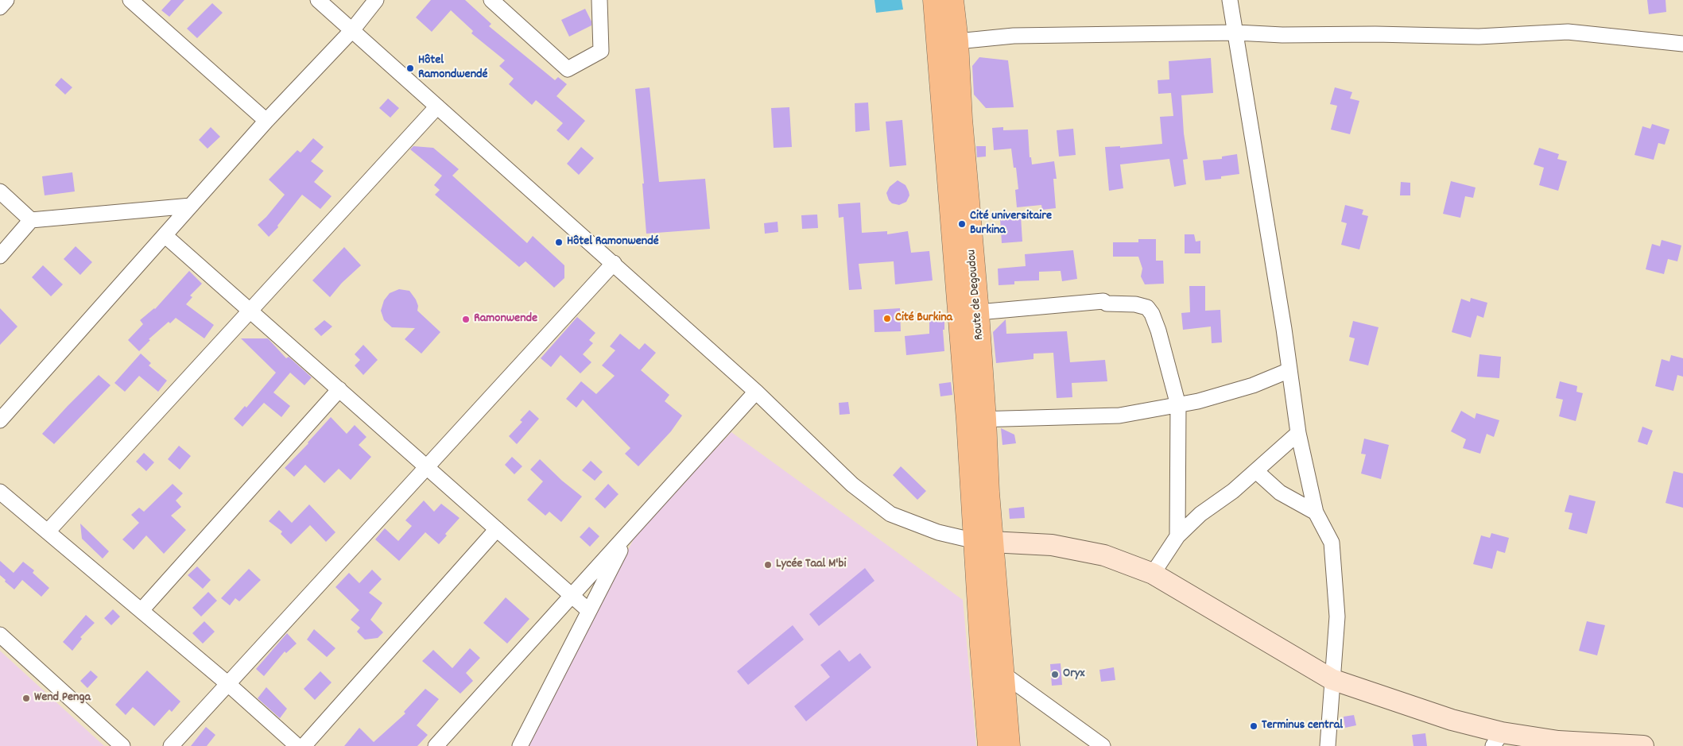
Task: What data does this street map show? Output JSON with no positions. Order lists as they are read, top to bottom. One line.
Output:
{"streets":{"main road":["Route de Degoudou"]},"places":["Hôtel Ramondwendé","Cité universitaire Burkina","Hôtel Ramonwendé","Cité Burkina","Ramonwende","Lycée Taal M'bi","Oryx","Wend Penga","Terminus central"]}
